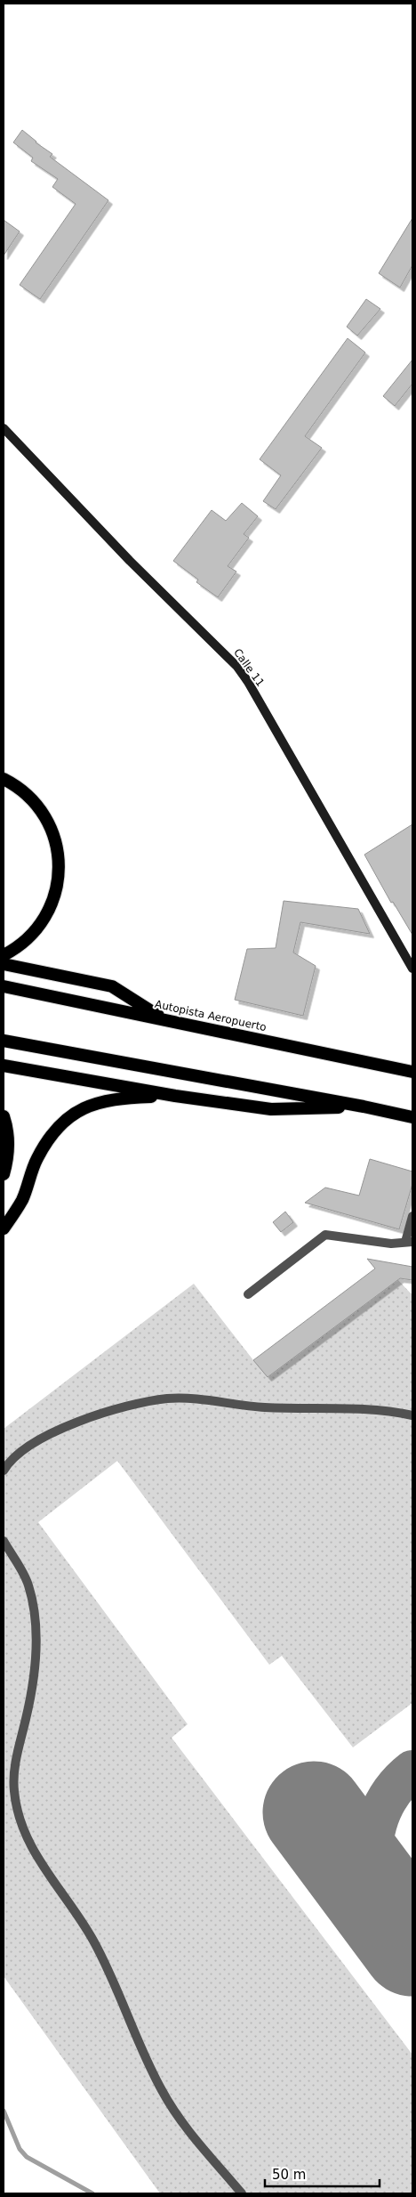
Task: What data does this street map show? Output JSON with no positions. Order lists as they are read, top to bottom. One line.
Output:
{"streets":{"highway":["Autopista Aeropuerto"],"main road":["Calle 11"]},"scale_bar":"50 m"}
